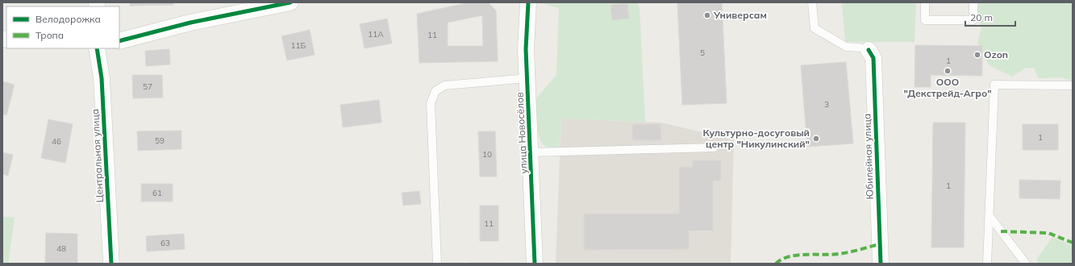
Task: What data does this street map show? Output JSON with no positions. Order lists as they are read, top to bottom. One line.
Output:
{"streets":{"street":["улица Новосёлов","Центральная улица","Юбилейная улица"]},"places":["Универсам","Ozon","ООО \"Декстрейд-Агро\"","Культурно-досуговый центр \"Никулинский\""],"house_numbers":["11А","11","11Б","5","1","57","3","1","59","46","10","1","61","11","63","48"],"legend":["Велодорожка","Тропа"],"scale_bar":"20 m"}
